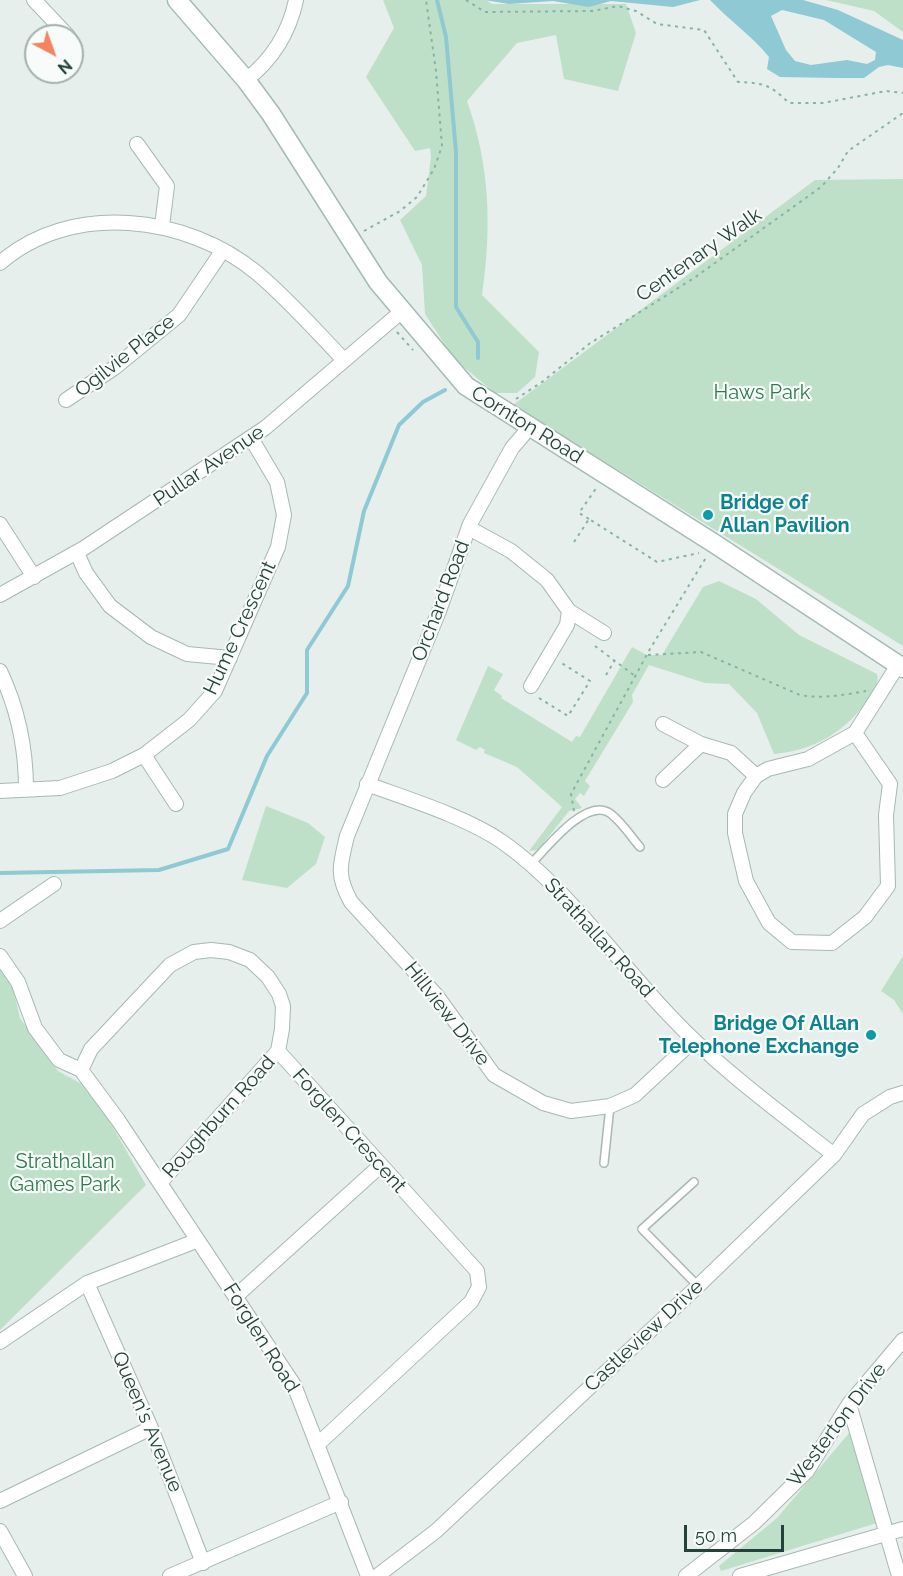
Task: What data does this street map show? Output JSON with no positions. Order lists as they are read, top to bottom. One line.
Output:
{"streets":{"main road":["Cornton Road"],"street":["Ogilvie Place","Pullar Avenue","Orchard Road","Hume Crescent","Strathallan Road","Hillview Drive","Roughburn Road","Forglen Crescent","Castleview Drive","Forglen Road","Queen's Avenue","Westerton Drive"],"path":["Centenary Walk"]},"crossings":[["Centenary Walk","Cornton Road"],["Cornton Road","Pullar Avenue"],["Cornton Road","Orchard Road"],["Pullar Avenue","Hume Crescent"],["Orchard Road","Strathallan Road"],["Orchard Road","Hillview Drive"],["Strathallan Road","Hillview Drive"],["Strathallan Road","Castleview Drive"],["Roughburn Road","Forglen Crescent"],["Roughburn Road","Forglen Road"],["Forglen Crescent","Forglen Road"]],"parks":["Haws Park","Strathallan Games Park"],"places":["Bridge of Allan Pavilion","Bridge Of Allan Telephone Exchange"],"scale_bar":"50 m","north":"bottom right"}
